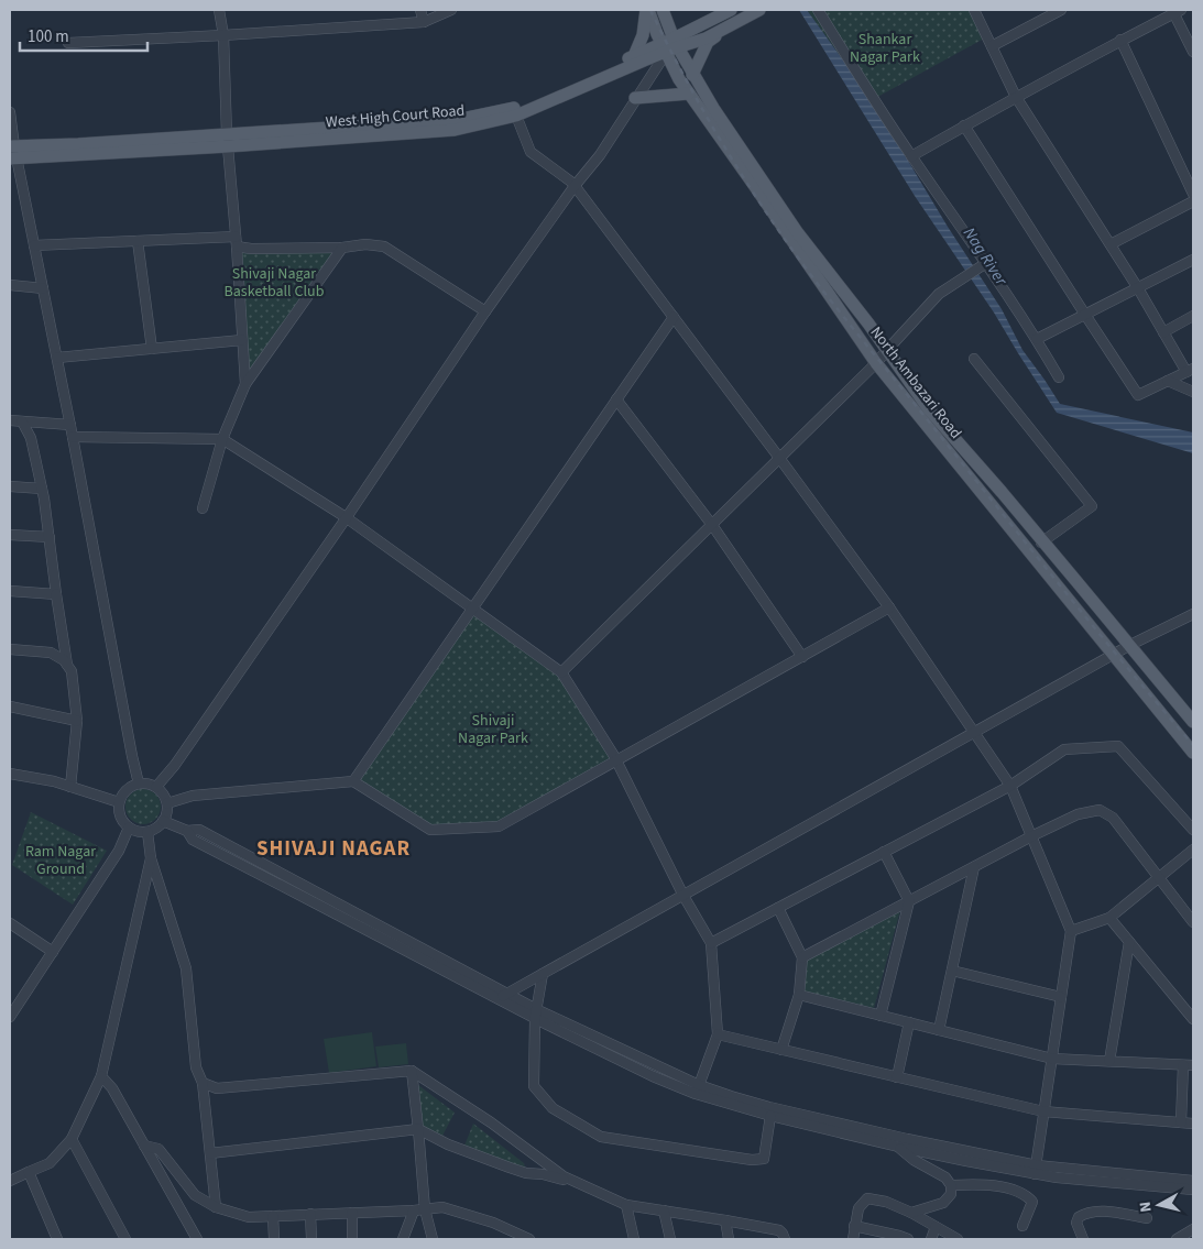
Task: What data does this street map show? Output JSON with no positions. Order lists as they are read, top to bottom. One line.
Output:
{"streets":{"main road":["West High Court Road","North Ambazari Road"]},"crossings":[["West High Court Road","North Ambazari Road"]],"districts":["SHIVAJI NAGAR"],"water":["Nag River"],"parks":["Shankar Nagar Park","Shivaji Nagar Basketball Club","Shivaji Nagar Park","Ram Nagar Ground"],"scale_bar":"100 m","north":"left"}
